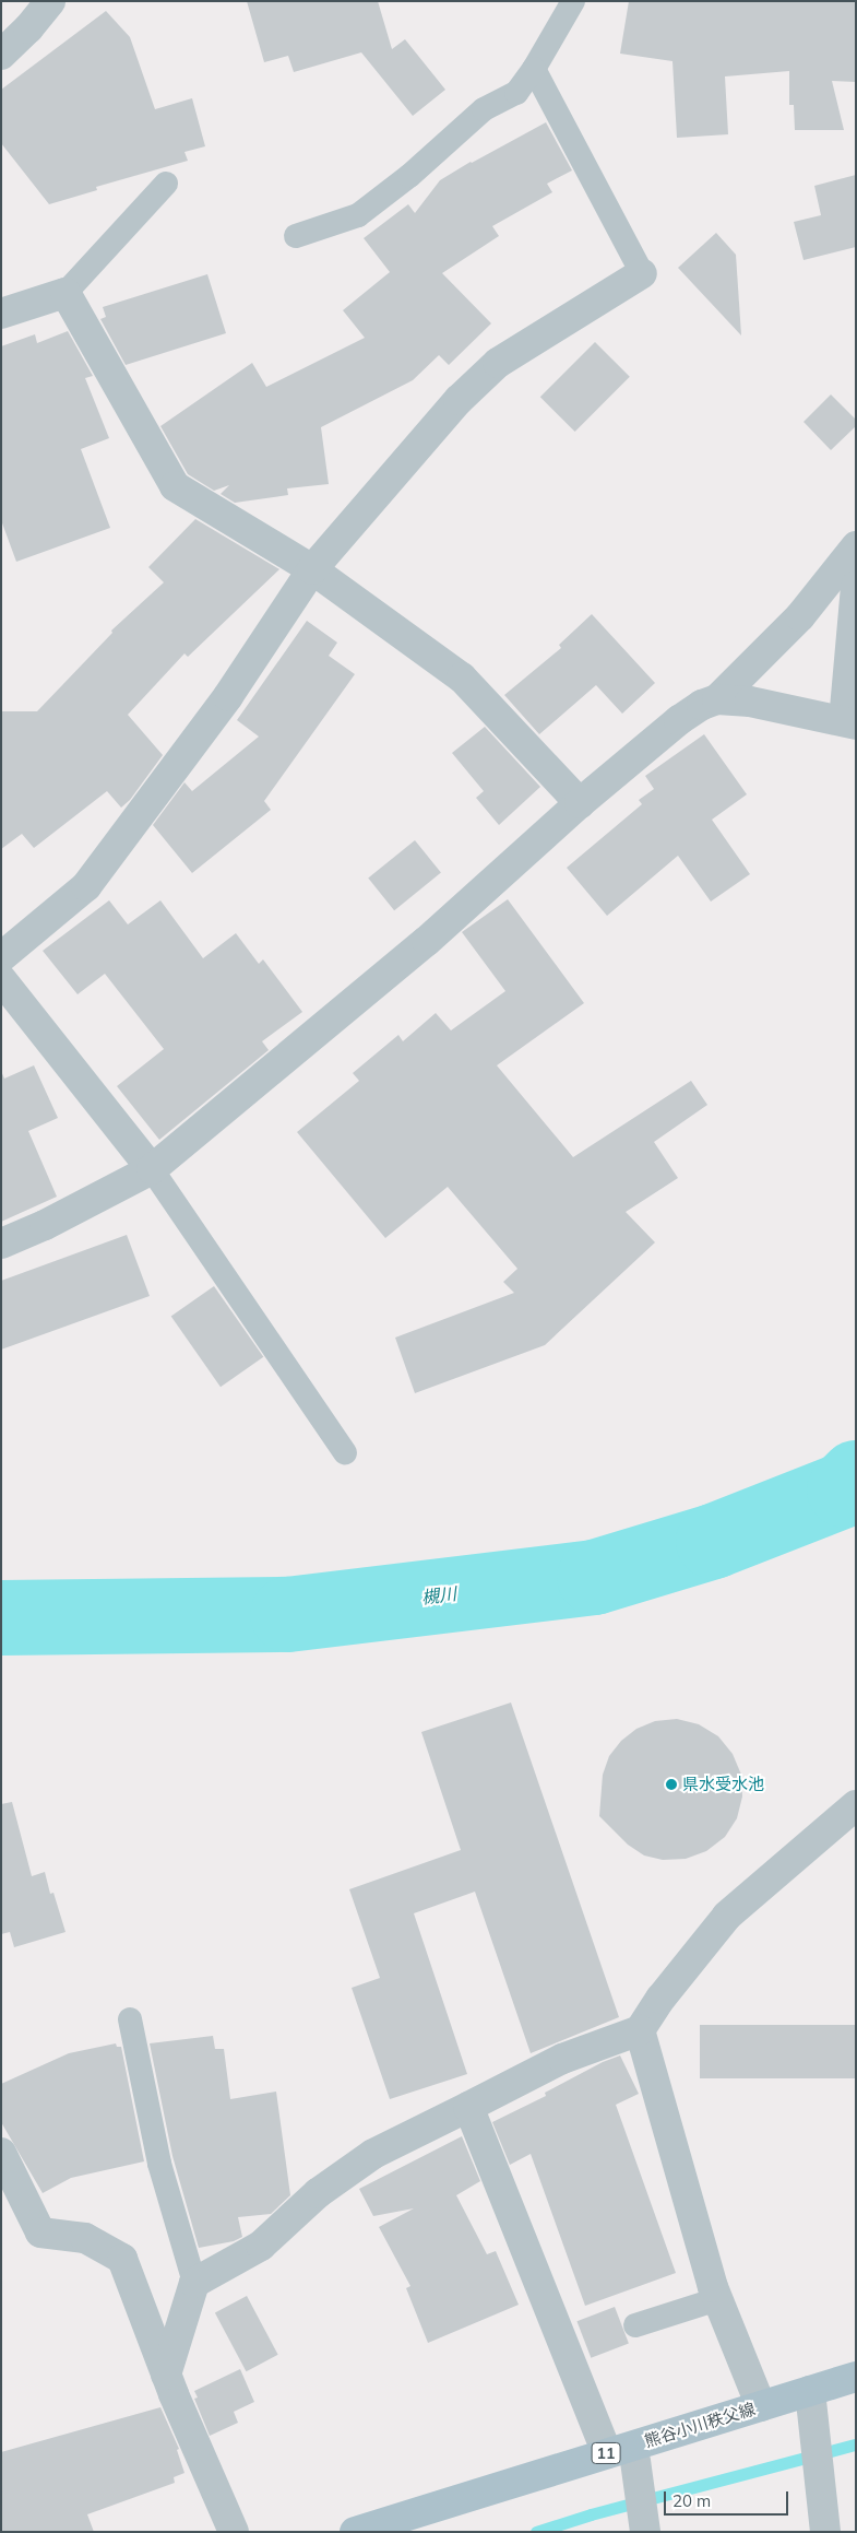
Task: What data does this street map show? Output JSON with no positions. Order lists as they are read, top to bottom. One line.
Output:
{"streets":{"main road":["熊谷小川秩父線","11"]},"water":["槻川"],"places":["県水受水池"],"scale_bar":"20 m"}
